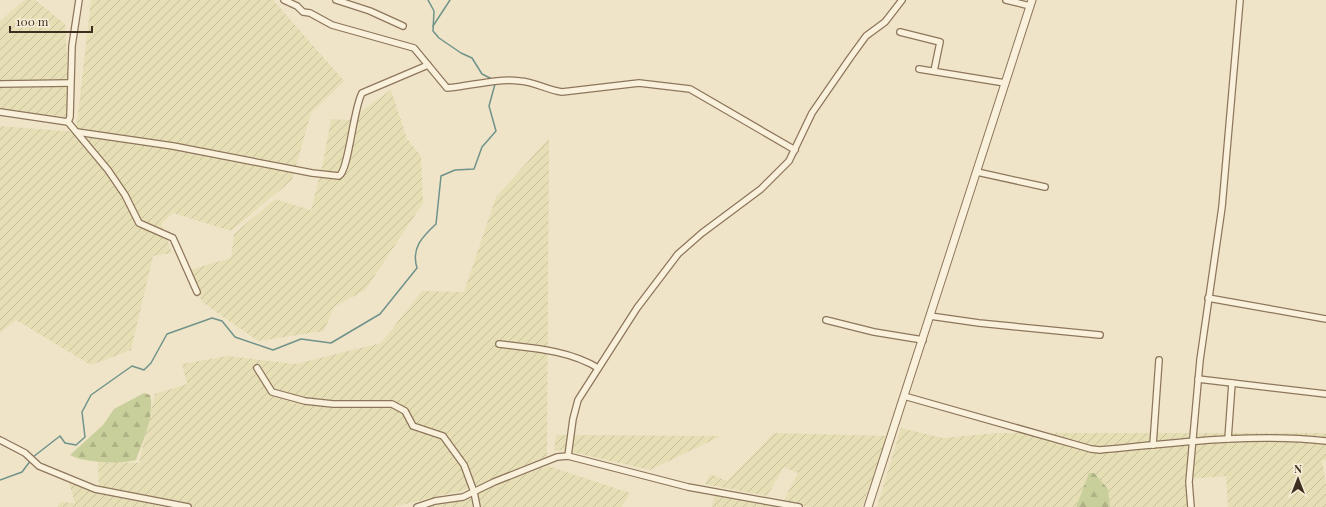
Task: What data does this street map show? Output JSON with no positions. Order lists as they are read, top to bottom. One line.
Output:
{"scale_bar":"100 m","north":"top"}
